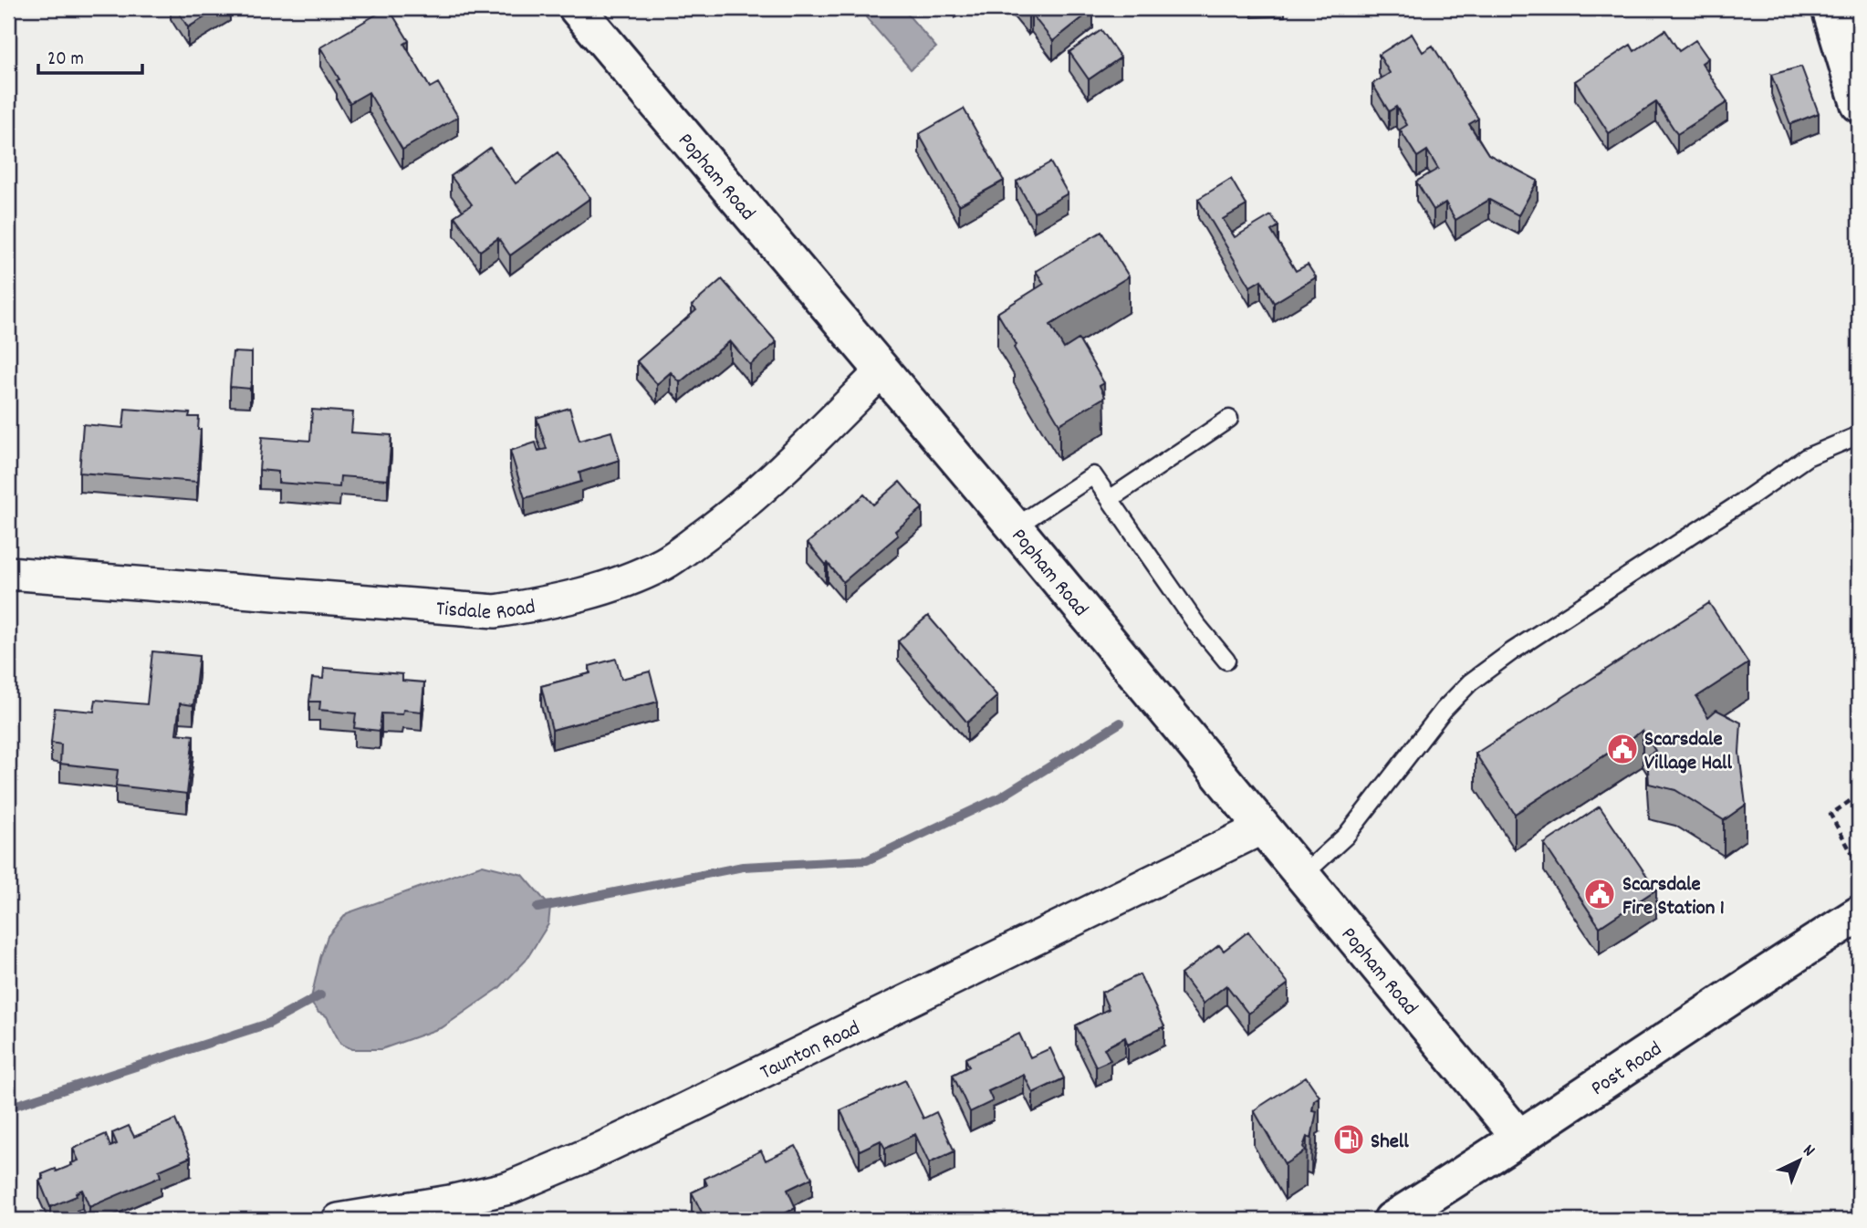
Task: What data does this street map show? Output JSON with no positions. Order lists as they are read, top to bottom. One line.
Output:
{"streets":{"main road":["Popham Road","Post Road"],"street":["Tisdale Road","Taunton Road"]},"crossings":[["Popham Road","Tisdale Road"],["Popham Road","Taunton Road"],["Popham Road","Post Road"]],"places":{"public building":["Scarsdale Village Hall","Scarsdale Fire Station 1"],"fuel station":["Shell"]},"scale_bar":"20 m","north":"top right"}
